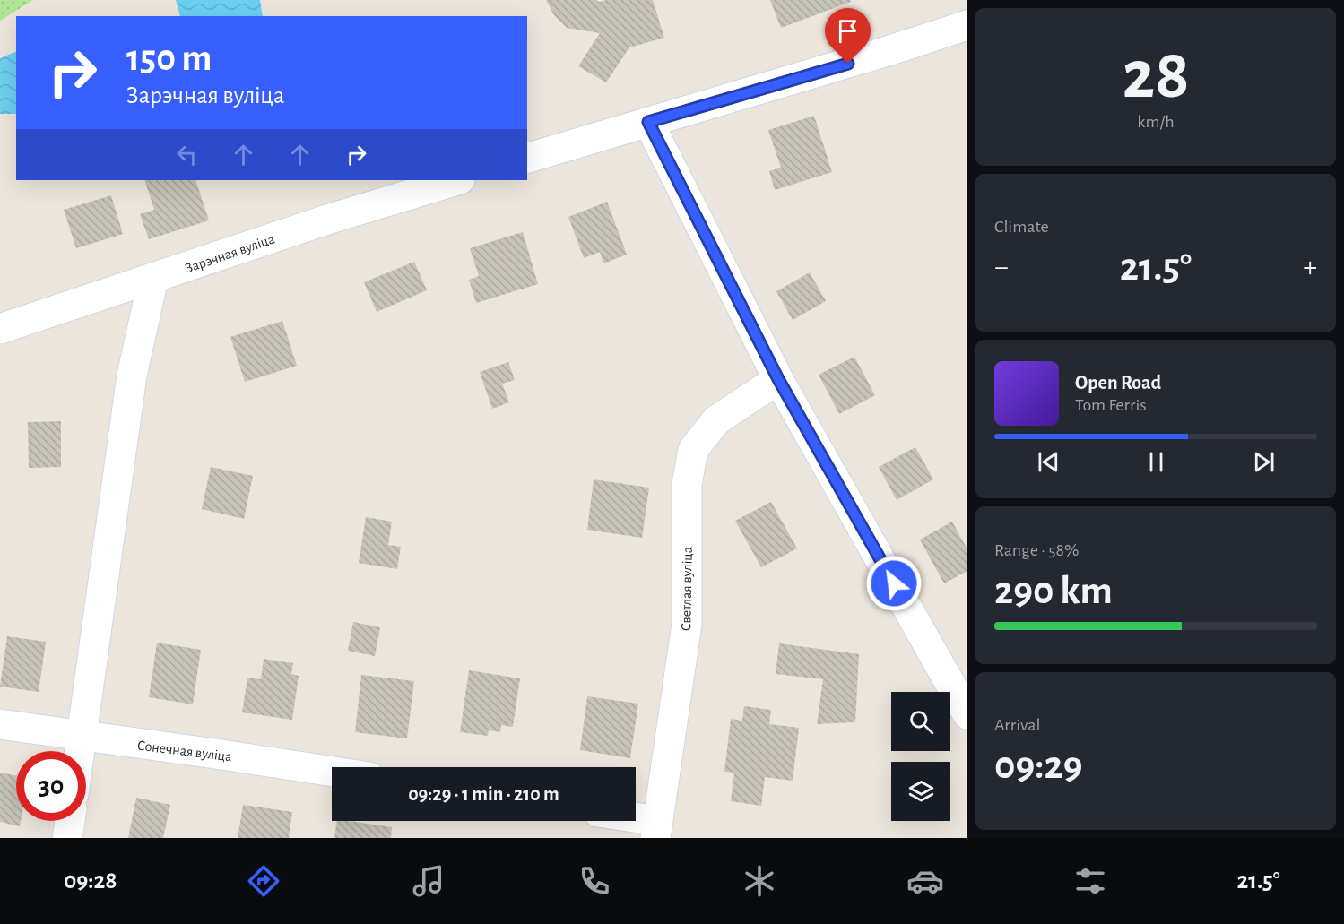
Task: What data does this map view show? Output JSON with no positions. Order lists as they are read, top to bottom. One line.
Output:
{"streets":{"street":["Зарэчная вуліца","Светлая вуліца","Сонечная вуліца"]},"page":{"tile":[["28","km/h"],"Climate",["Range · 58%","290 km"],["Arrival","09:29"]],"turn":["150 m","Зарэчная вуліца"],"heat":["−","21.5°","+"],"song":["Open Road","Tom Ferris"],"limit":"30","trip":"09:29 · 1 min · 210 m","tabs":["09:28","21.5°"]}}
